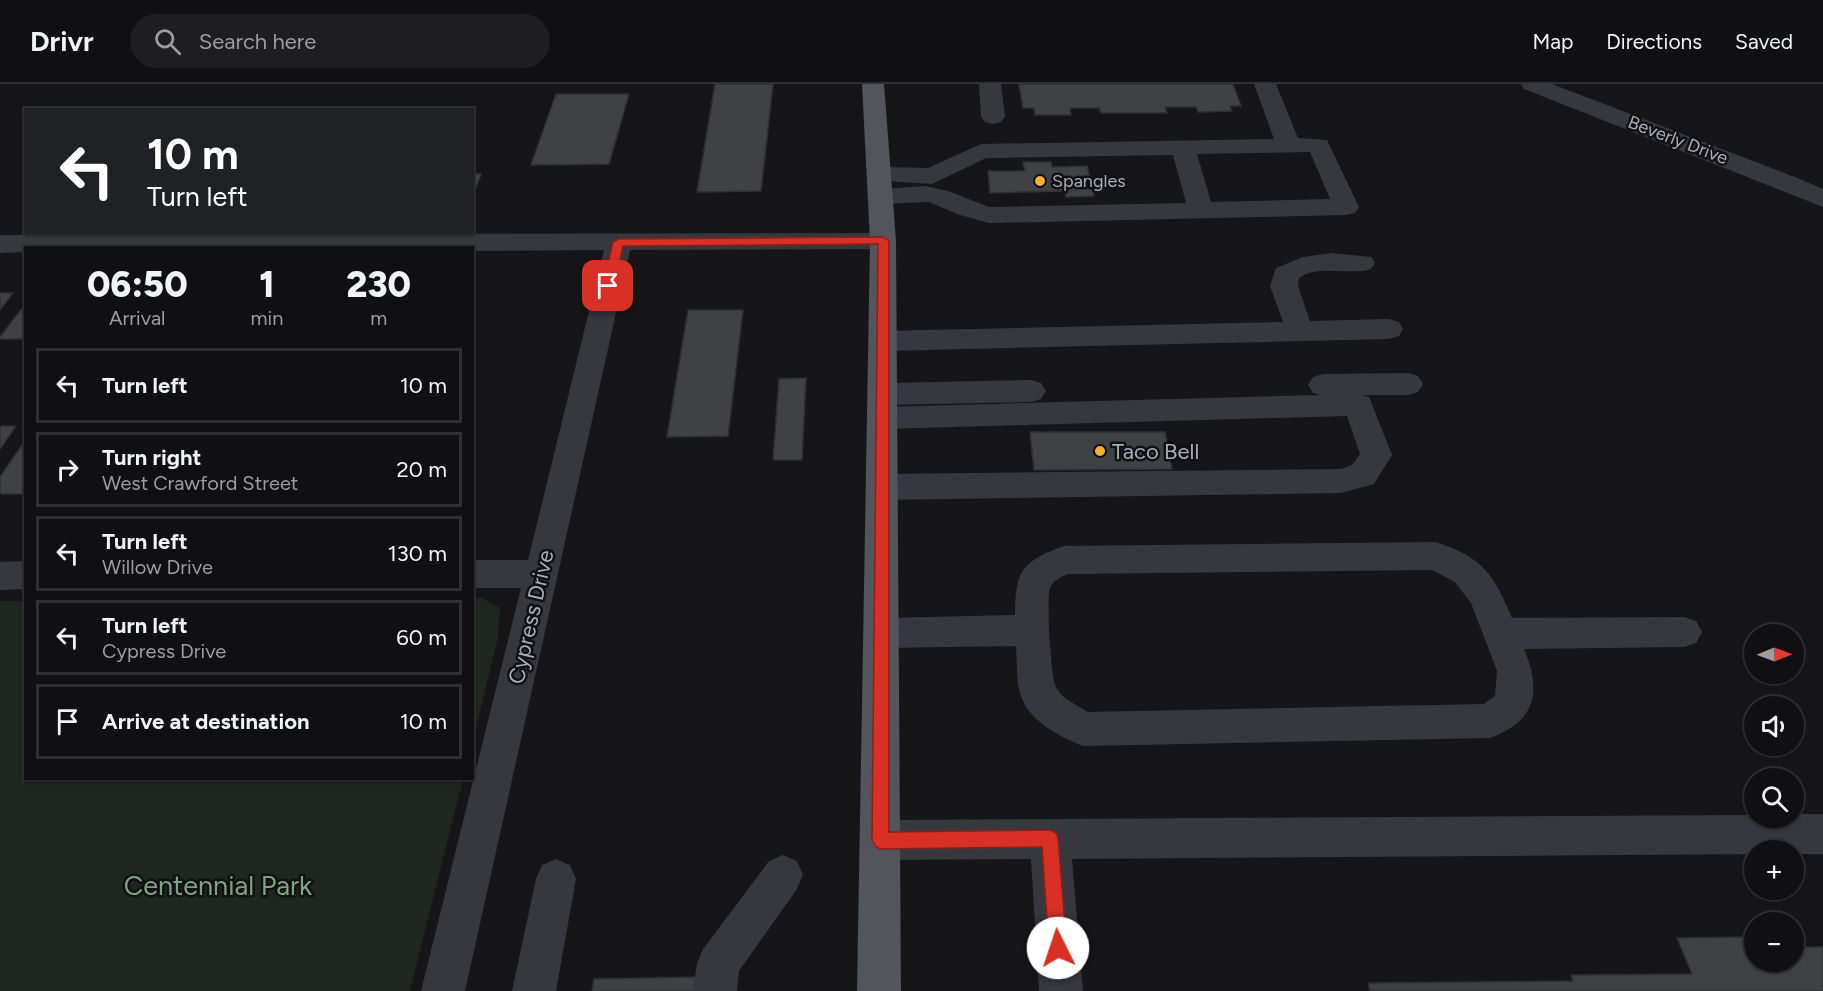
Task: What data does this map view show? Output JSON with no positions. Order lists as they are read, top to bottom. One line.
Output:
{"streets":{"street":["Beverly Drive","Cypress Drive"]},"parks":["Centennial Park"],"places":["Spangles","Taco Bell"],"north":"right","page":{"header":"Drivr","search":"Search here","nav":["Map","Directions","Saved"],"turn":["10 m","Turn left"],"eta":["06:50","Arrival","1","min","230","m"],"list":[{"name":"Turn left","value":"10 m"},{"name":"Turn right","note":"West Crawford Street","value":"20 m"},{"name":"Turn left","note":"Willow Drive","value":"130 m"},{"name":"Turn left","note":"Cypress Drive","value":"60 m"},{"name":"Arrive at destination","value":"10 m"}],"map_buttons":["+","−"]}}
